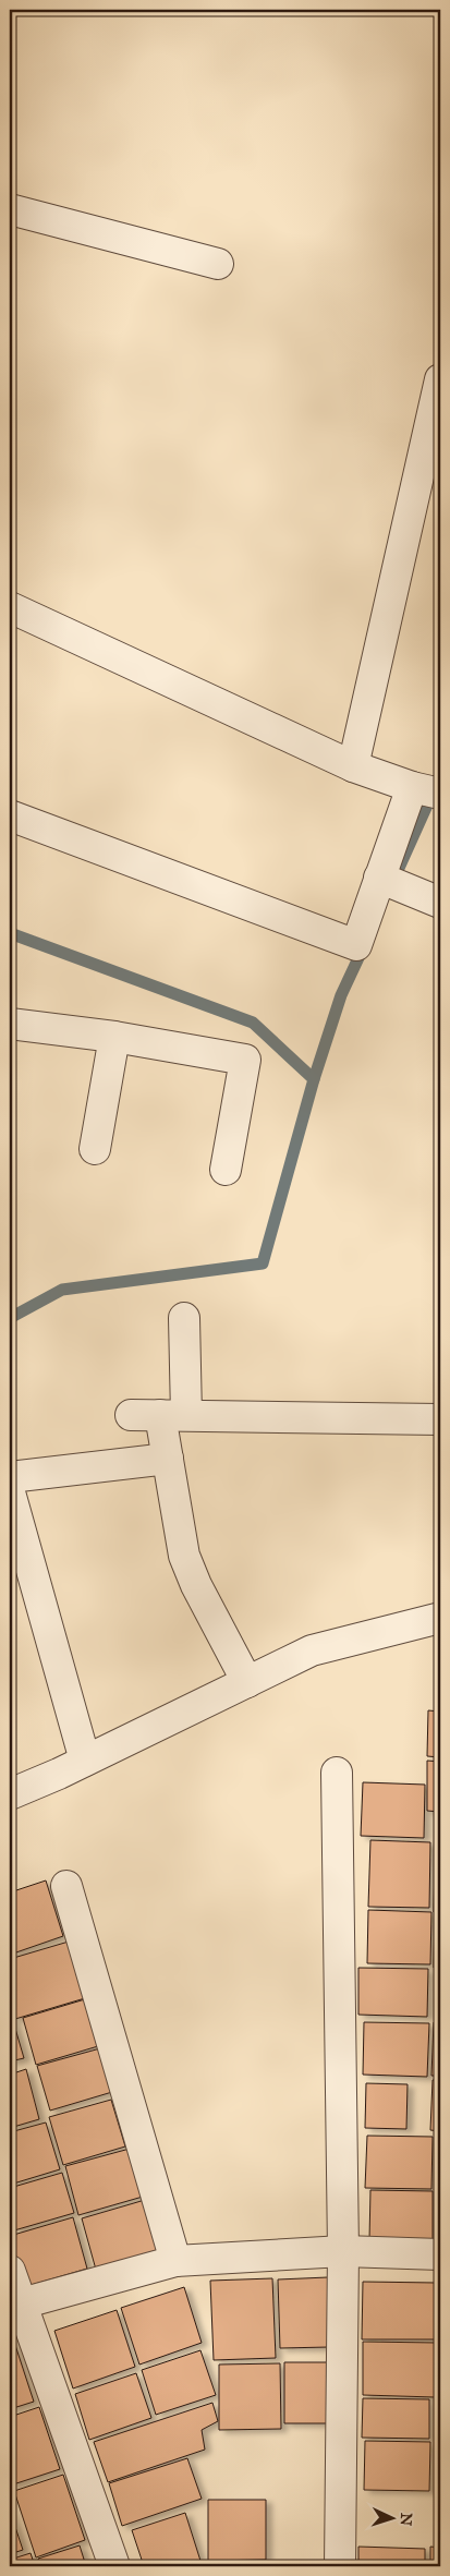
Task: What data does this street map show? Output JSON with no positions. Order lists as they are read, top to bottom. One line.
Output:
{"north":"right"}
